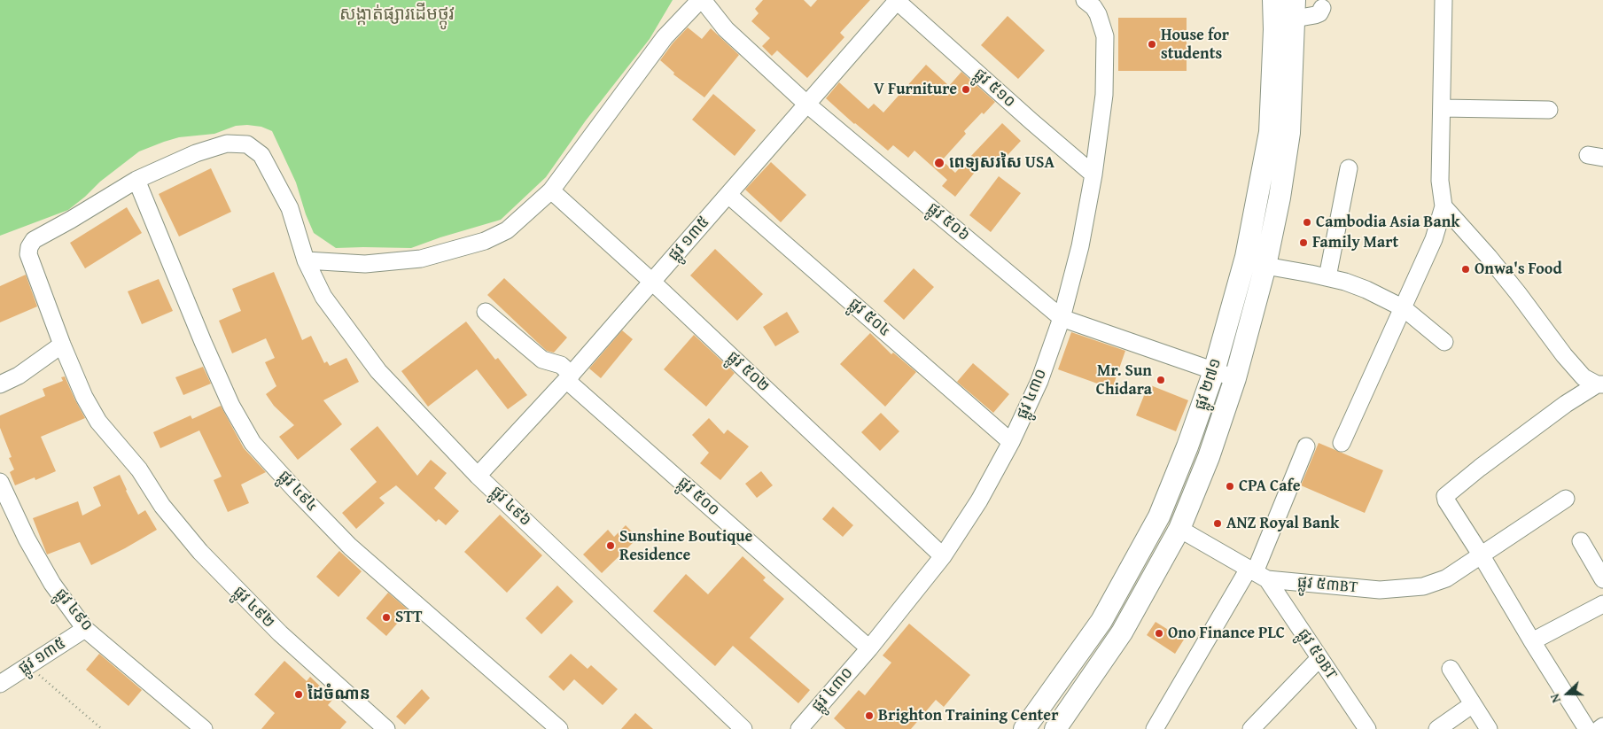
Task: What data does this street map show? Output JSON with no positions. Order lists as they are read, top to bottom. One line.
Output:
{"streets":{"main road":["ផ្លូវ ២៧១"],"street":["ផ្លូវ ៥១០","ផ្លូវ ៥០៦","ផ្លូវ ១៣៥","ផ្លូវ ៥០៤","ផ្លូវ ៥០២","ផ្លូវ ៤៣០","ផ្លូវ ៤៩៤","ផ្លូវ ៥០០","ផ្លូវ ៤៩៦","ផ្លូវ ៥៣BT","ផ្លូវ ៤៩២","ផ្លូវ ៤៩០","ផ្លូវ ៥១BT"]},"crossings":[["ផ្លូវ ៥១០","ផ្លូវ ១៣៥"],["ផ្លូវ ៥១០","ផ្លូវ ៤៣០"],["ផ្លូវ ៥០៦","ផ្លូវ ១៣៥"],["ផ្លូវ ៥០៦","ផ្លូវ ២៧១"],["ផ្លូវ ៥០៦","ផ្លូវ ៤៣០"],["ផ្លូវ ១៣៥","ផ្លូវ ៥០៤"],["ផ្លូវ ១៣៥","ផ្លូវ ៥០២"],["ផ្លូវ ១៣៥","ផ្លូវ ៥០០"],["ផ្លូវ ១៣៥","ផ្លូវ ៤៩៦"],["ផ្លូវ ១៣៥","ផ្លូវ ៤៩០"],["ផ្លូវ ៥០៤","ផ្លូវ ៤៣០"],["ផ្លូវ ៥០២","ផ្លូវ ៤៣០"],["ផ្លូវ ២៧១","ផ្លូវ ៥៣BT"],["ផ្លូវ ៤៣០","ផ្លូវ ៥០០"],["ផ្លូវ ៤៩៤","ផ្លូវ ៤៩៦"],["ផ្លូវ ៤៩៤","ផ្លូវ ៤៩២"],["ផ្លូវ ៤៩៦","ផ្លូវ ៤៩២"],["ផ្លូវ ៥៣BT","ផ្លូវ ៥១BT"]],"districts":["សង្កាត់ផ្សារដើមថ្កូវ"],"places":["House for students","V Furniture","ពេទ្យសរសៃ USA","Cambodia Asia Bank","Family Mart","Onwa's Food","Mr. Sun Chidara","CPA Cafe","ANZ Royal Bank","Sunshine Boutique Residence","STT","Ono Finance PLC","ដៃចំណាន","Brighton Training Center"],"north":"left"}
